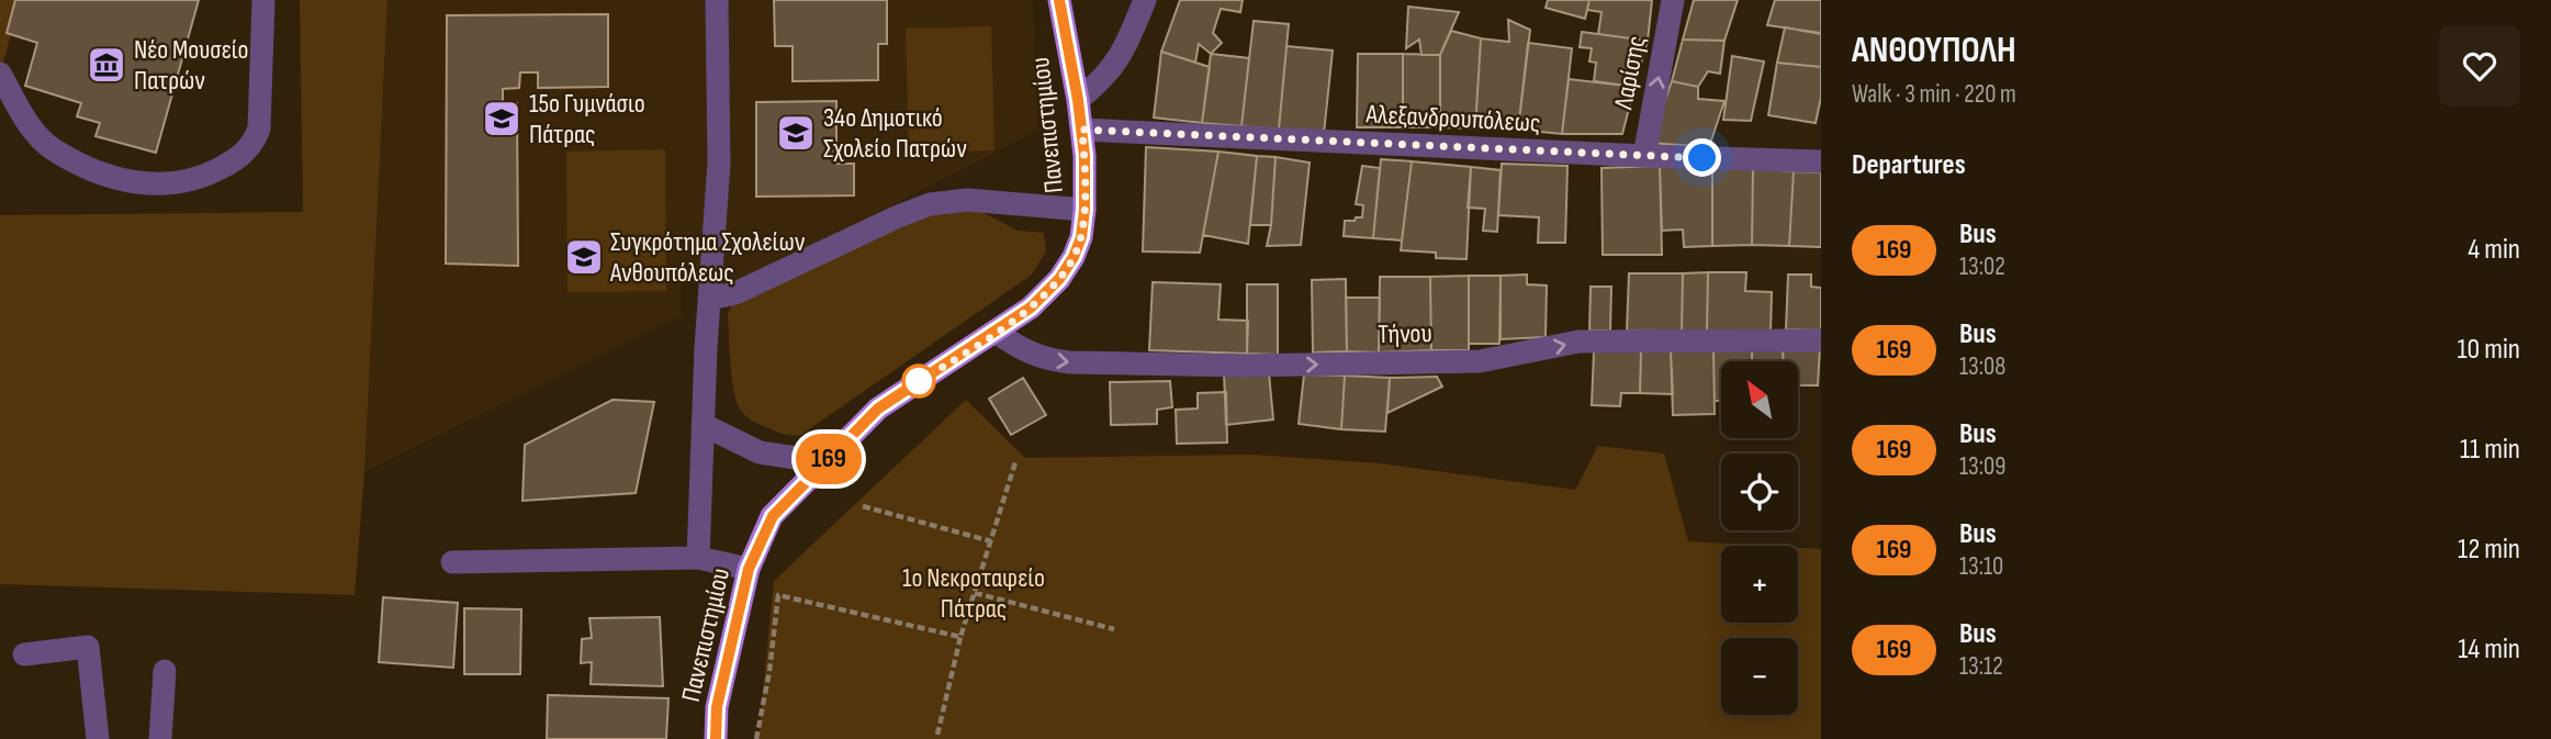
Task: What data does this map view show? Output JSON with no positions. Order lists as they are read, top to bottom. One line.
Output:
{"streets":{"main road":["Πανεπιστημίου"],"street":["Λαρίσης","Αλεξανδρουπόλεως","Τήνου"]},"crossings":[["Λαρίσης","Αλεξανδρουπόλεως"],["Αλεξανδρουπόλεως","Πανεπιστημίου"],["Πανεπιστημίου","Τήνου"]],"one_way":["Λαρίσης","Τήνου"],"parks":["1o Νεκροταφείο Πάτρας"],"places":{"museum":["Νέο Μουσείο Πατρών"],"school or university":["15ο Γυμνάσιο Πάτρας","34ο Δημοτικό Σχολείο Πατρών","Συγκρότημα Σχολείων Ανθουπόλεως"]},"lines":["bus line 169"],"north":"top left","page":{"on_map":"169","heading":[["ΑΝΘΟΥΠΟΛΗ","Walk · 3 min · 220 m"],"Departures"],"list":[{"mark":"169","name":"Bus","note":"13:02","value":"4 min"},{"mark":"169","name":"Bus","note":"13:08","value":"10 min"},{"mark":"169","name":"Bus","note":"13:09","value":"11 min"},{"mark":"169","name":"Bus","note":"13:10","value":"12 min"},{"mark":"169","name":"Bus","note":"13:12","value":"14 min"}],"map_buttons":["+","−"]}}
